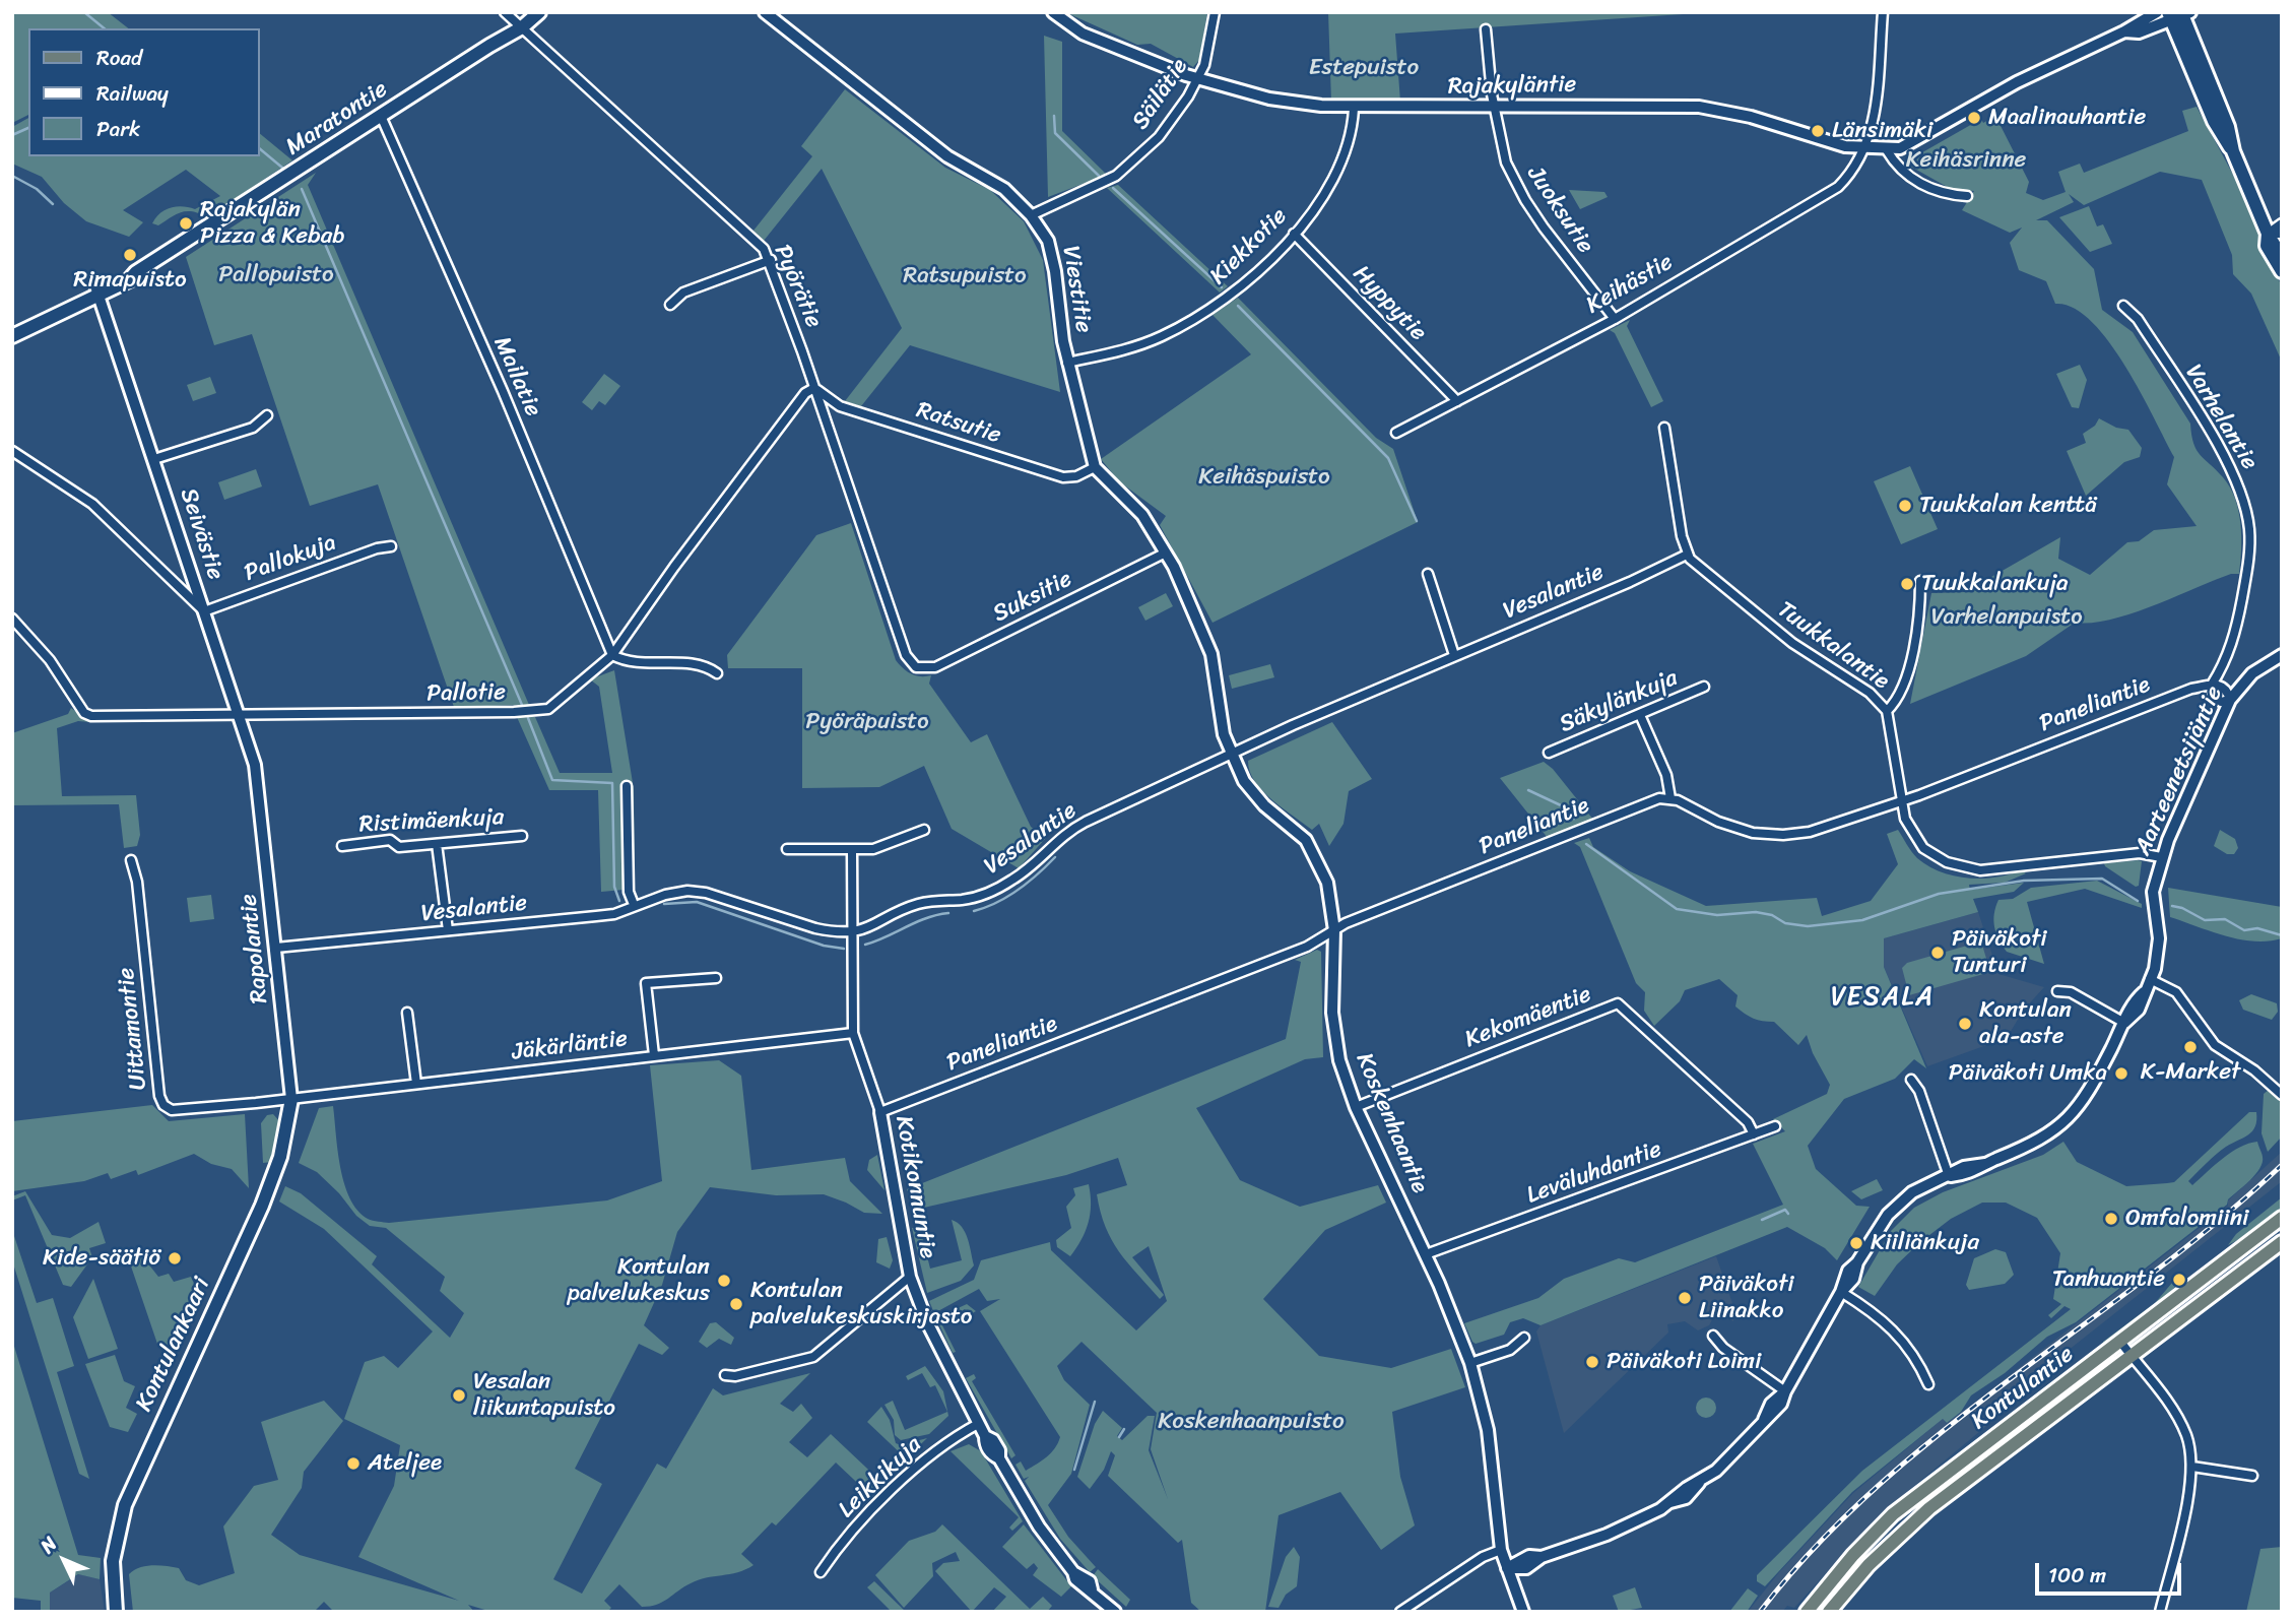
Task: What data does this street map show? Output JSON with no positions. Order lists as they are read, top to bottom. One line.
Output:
{"streets":{"main road":["Maratontie","Kontulankaari","Kontulantie"],"street":["Rajakyläntie","Säilätie","Juoksutie","Kiekkotie","Keihästie","Pyörätie","Viestitie","Hyppytie","Mailatie","Varhelantie","Ratsutie","Seivästie","Pallokuja","Vesalantie","Suksitie","Tuukkalantie","Pallotie","Säkylänkuja","Paneliantie","Aarteenetsijäntie","Ristimäenkuja","Rapolantie","Kekomäentie","Uittamontie","Jäkärläntie","Koskenhaantie","Leväluhdantie","Kotikonnuntie","Leikkikuja"]},"crossings":[["Rajakyläntie","Säilätie"],["Rajakyläntie","Juoksutie"],["Rajakyläntie","Kiekkotie"],["Rajakyläntie","Keihästie"],["Säilätie","Viestitie"],["Maratontie","Pyörätie"],["Maratontie","Mailatie"],["Maratontie","Seivästie"],["Juoksutie","Keihästie"],["Kiekkotie","Viestitie"],["Kiekkotie","Hyppytie"],["Keihästie","Hyppytie"],["Pyörätie","Ratsutie"],["Pyörätie","Suksitie"],["Pyörätie","Pallotie"],["Viestitie","Ratsutie"],["Mailatie","Pallotie"],["Varhelantie","Paneliantie"],["Ratsutie","Pallotie"],["Seivästie","Pallokuja"],["Seivästie","Pallotie"],["Seivästie","Rapolantie"],["Vesalantie","Tuukkalantie"],["Vesalantie","Rapolantie"],["Vesalantie","Koskenhaantie"],["Vesalantie","Kotikonnuntie"],["Suksitie","Koskenhaantie"],["Tuukkalantie","Paneliantie"],["Tuukkalantie","Aarteenetsijäntie"],["Paneliantie","Koskenhaantie"],["Paneliantie","Kotikonnuntie"],["Aarteenetsijäntie","Koskenhaantie"],["Rapolantie","Uittamontie"],["Rapolantie","Jäkärläntie"],["Rapolantie","Kontulankaari"],["Kekomäentie","Koskenhaantie"],["Kekomäentie","Leväluhdantie"],["Uittamontie","Jäkärläntie"],["Uittamontie","Kontulankaari"],["Jäkärläntie","Kotikonnuntie"],["Jäkärläntie","Kontulankaari"],["Koskenhaantie","Leväluhdantie"],["Kotikonnuntie","Leikkikuja"]],"districts":["VESALA"],"parks":["Estepuisto","Keihäsrinne","Pallopuisto","Ratsupuisto","Keihäspuisto","Varhelanpuisto","Pyöräpuisto","Koskenhaanpuisto"],"places":["Maalinauhantie","Länsimäki","Rajakylän Pizza & Kebab","Rimapuisto","Tuukkalan kenttä","Tuukkalankuja","Päiväkoti Tunturi","Kontulan ala-aste","K-Market","Päiväkoti Umka","Omfalomiini","Kiiliänkuja","Kide-säätiö","Tanhuantie","Kontulan palvelukeskus","Päiväkoti Liinakko","Kontulan palvelukeskuskirjasto","Päiväkoti Loimi","Vesalan liikuntapuisto","Ateljee"],"legend":["Road","Railway","Park"],"scale_bar":"100 m","north":"top left"}
